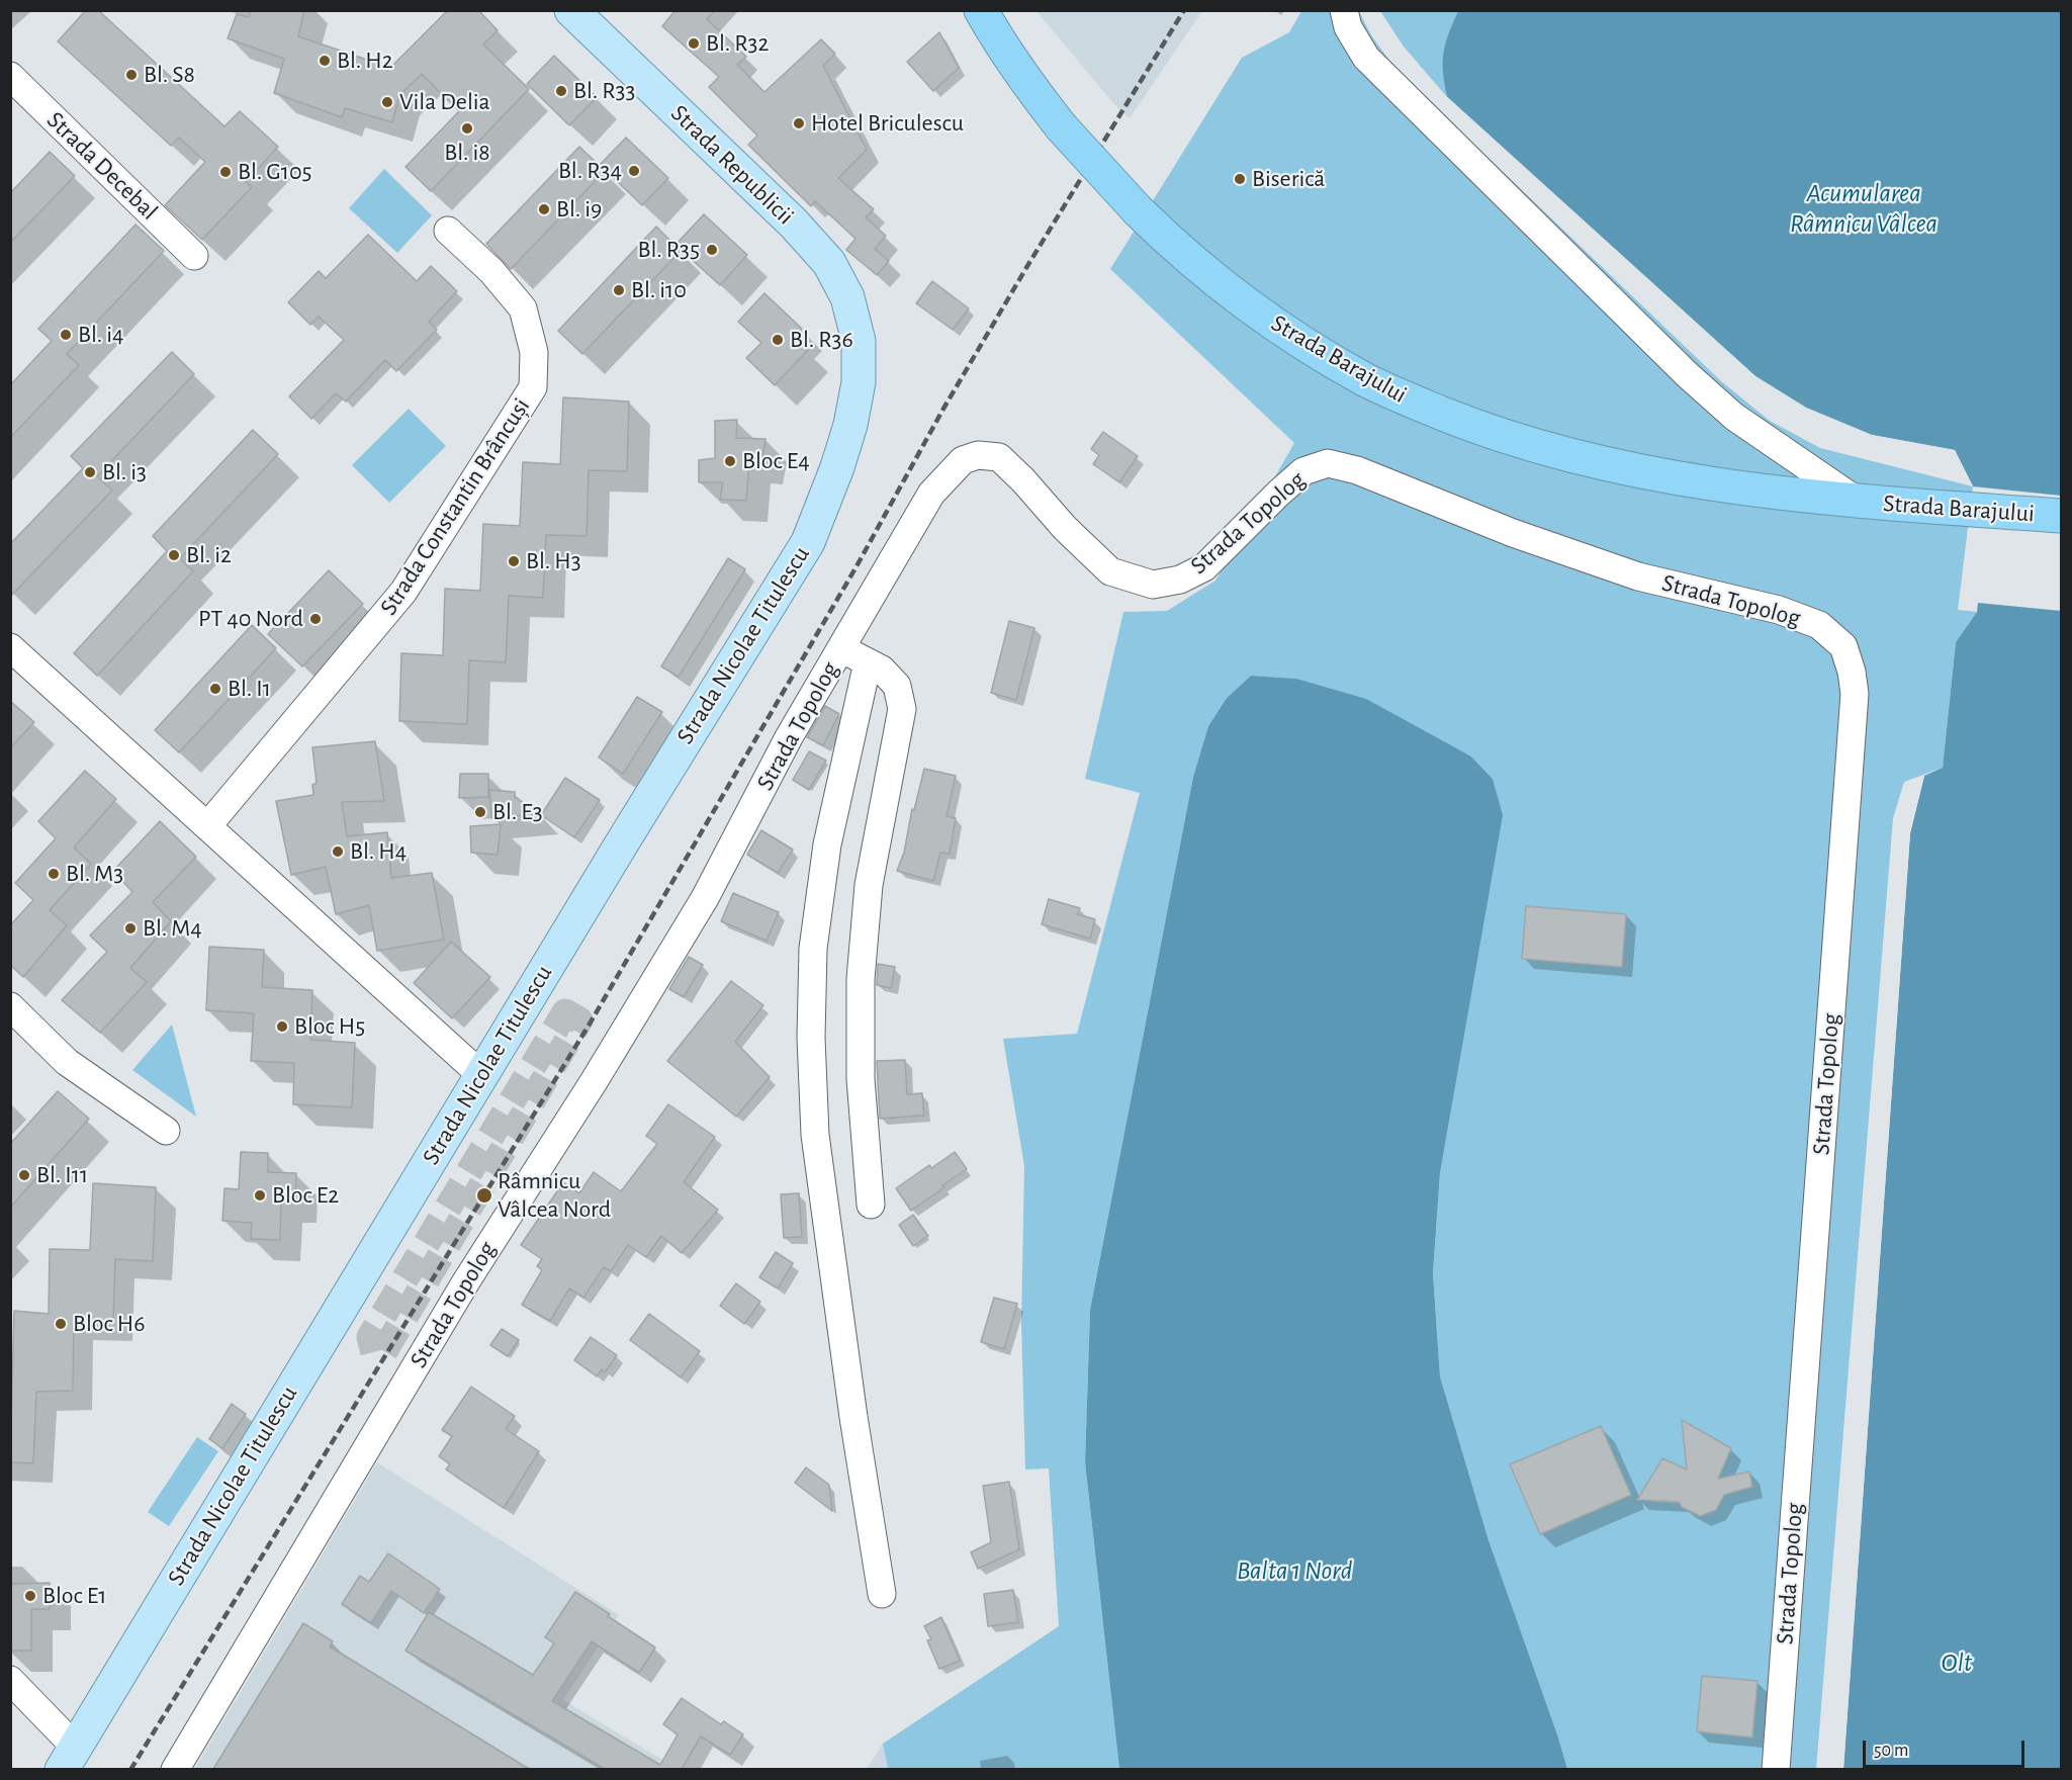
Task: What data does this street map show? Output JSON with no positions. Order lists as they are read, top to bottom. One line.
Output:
{"streets":{"highway":["Strada Barajului"],"main road":["Strada Republicii","Strada Nicolae Titulescu"],"street":["Strada Decebal","Strada Constantin Brâncuși","Strada Topolog"]},"crossings":[["Strada Republicii","Strada Nicolae Titulescu"]],"water":["Acumularea Râmnicu Vâlcea","Balta 1 Nord","Olt"],"places":["Bl. R32","Bl. H2","Bl. S8","Bl. R33","Vila Delia","Hotel Briculescu","Bl. i8","Bl. R34","Bl. G105","Biserică","Bl. i9","Bl. R35","Bl. i10","Bl. i4","Bl. R36","Bloc E4","Bl. i3","Bl. i2","Bl. H3","PT 40 Nord","Bl. I1","Bl. E3","Bl. H4","Bl. M3","Bl. M4","Bloc H5","Bl. I11","Bloc E2","Râmnicu Vâlcea Nord","Bloc H6","Bloc E1"],"scale_bar":"50 m"}
